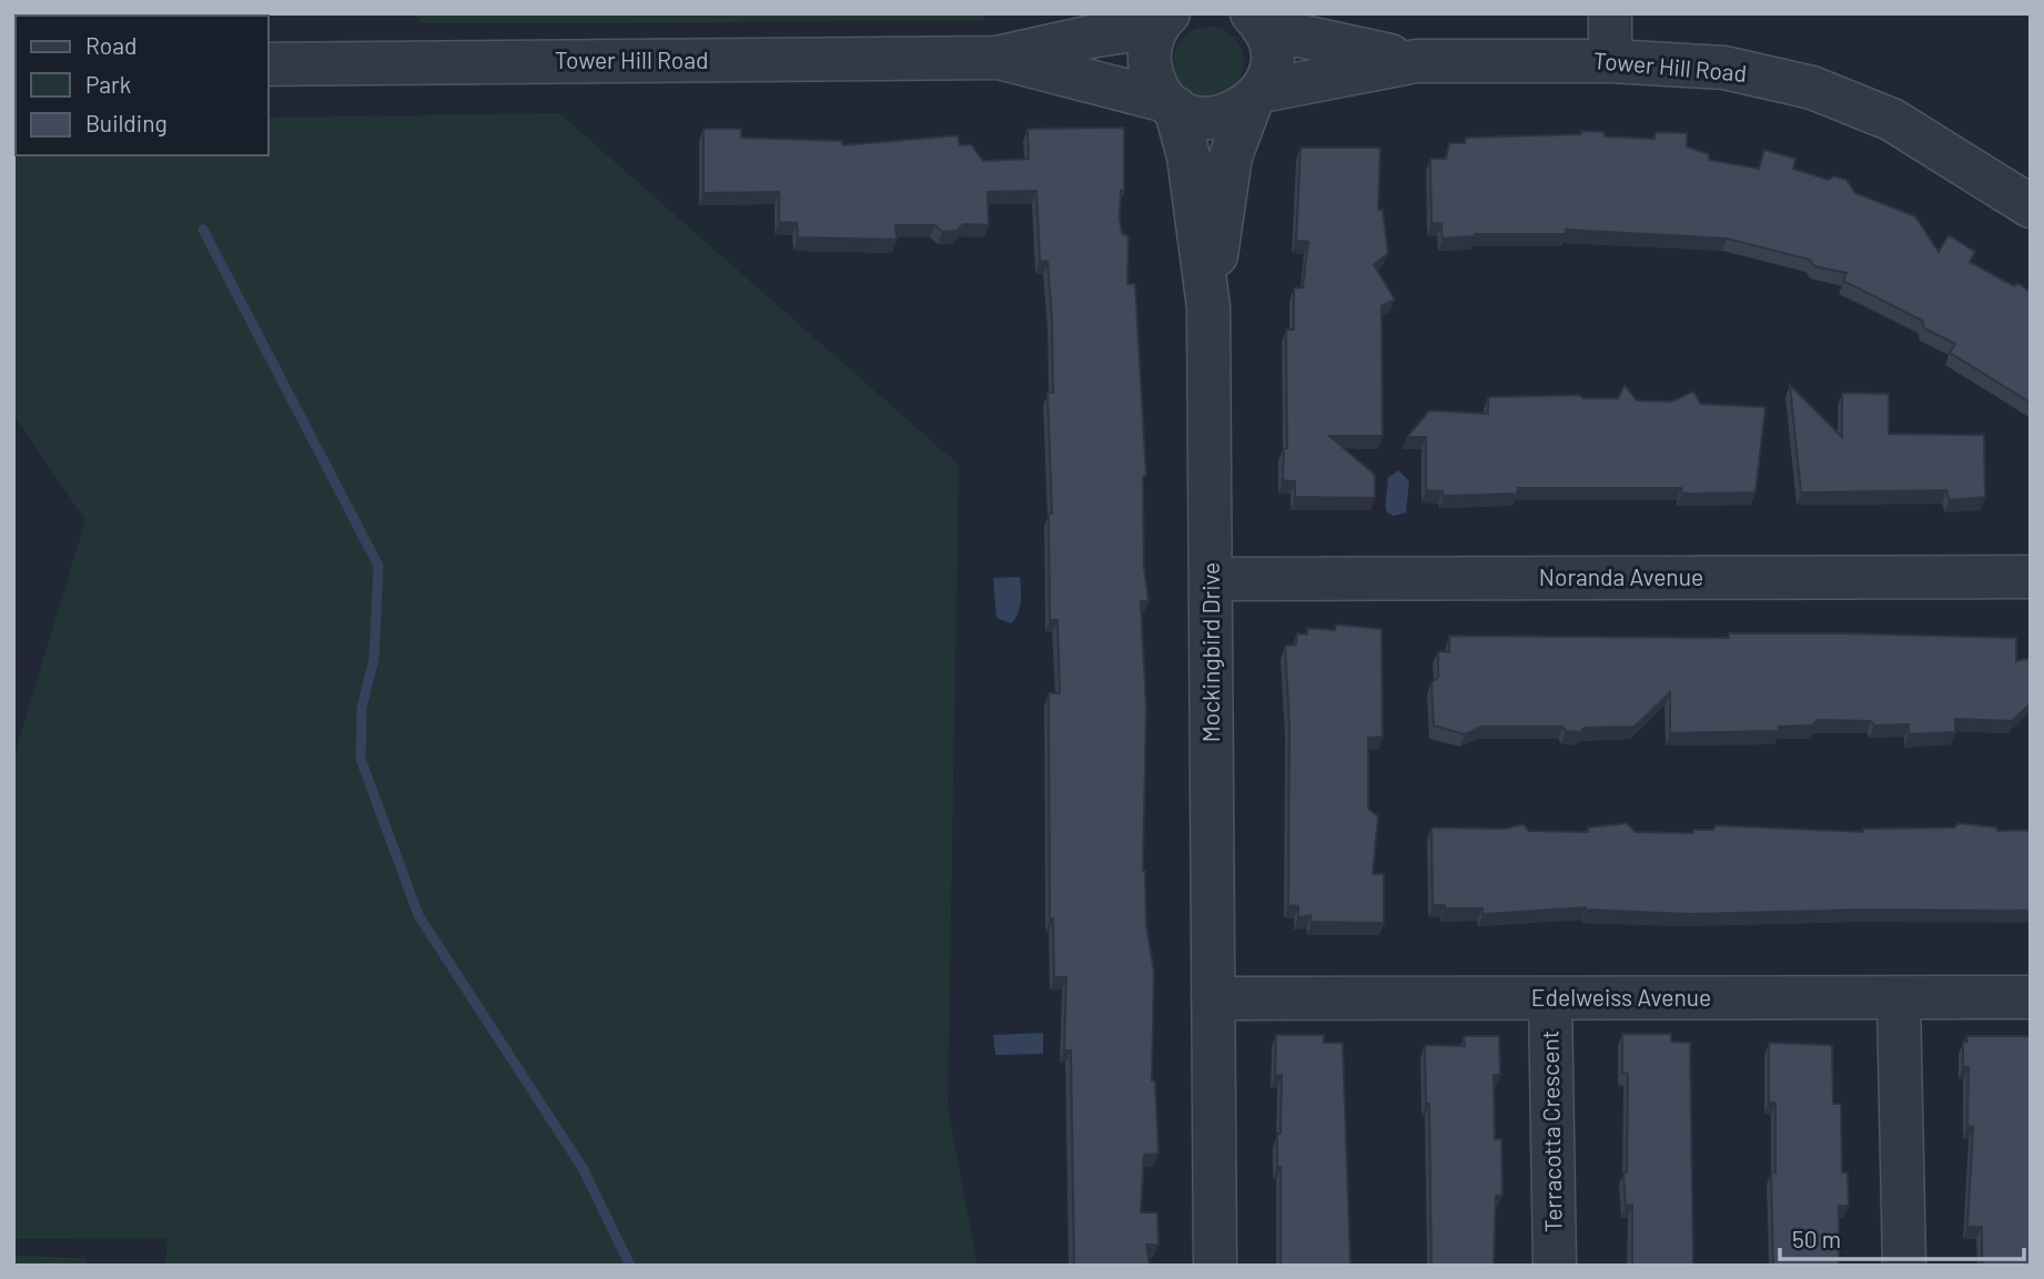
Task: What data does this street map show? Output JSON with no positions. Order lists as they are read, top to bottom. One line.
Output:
{"streets":{"street":["Tower Hill Road","Noranda Avenue","Mockingbird Drive","Edelweiss Avenue","Terracotta Crescent"]},"crossings":[["Tower Hill Road","Mockingbird Drive"],["Noranda Avenue","Mockingbird Drive"],["Mockingbird Drive","Edelweiss Avenue"],["Edelweiss Avenue","Terracotta Crescent"]],"legend":["Road","Park","Building"],"scale_bar":"50 m"}
